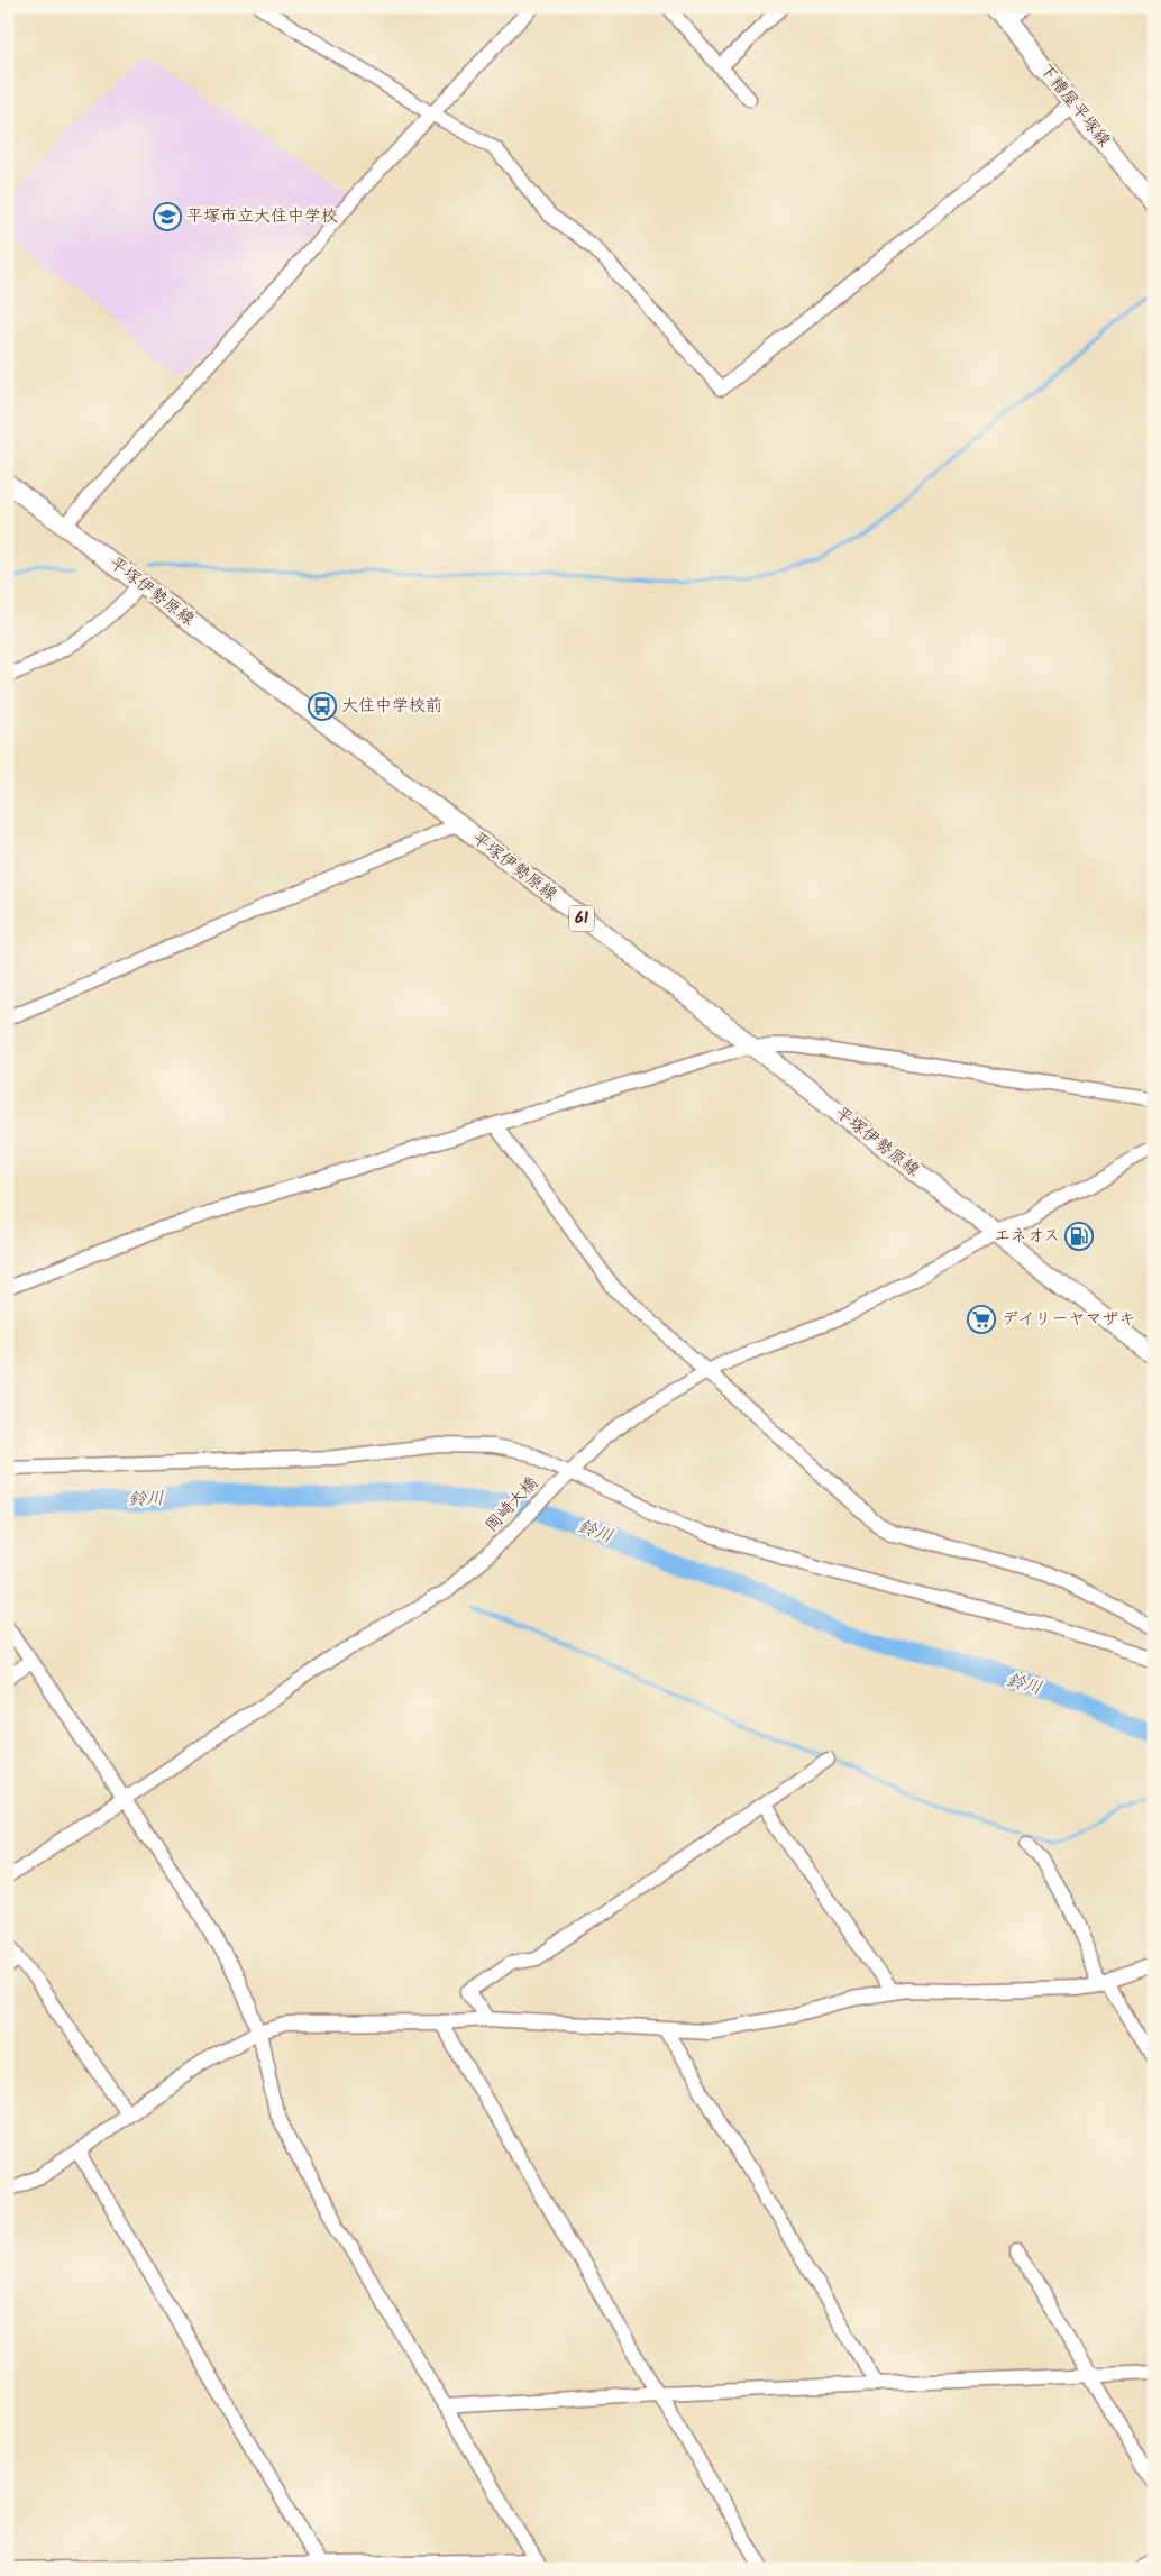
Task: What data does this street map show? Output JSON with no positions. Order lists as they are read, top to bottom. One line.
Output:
{"streets":{"main road":["下糟屋平塚線","平塚伊勢原線","61"],"street":["岡崎大橋"]},"crossings":[["平塚伊勢原線","岡崎大橋"]],"water":["鈴川"],"places":{"school or university":["平塚市立大住中学校"],"bus stop":["大住中学校前"],"fuel station":["エネオス"],"supermarket":["デイリーヤマザキ"]}}
